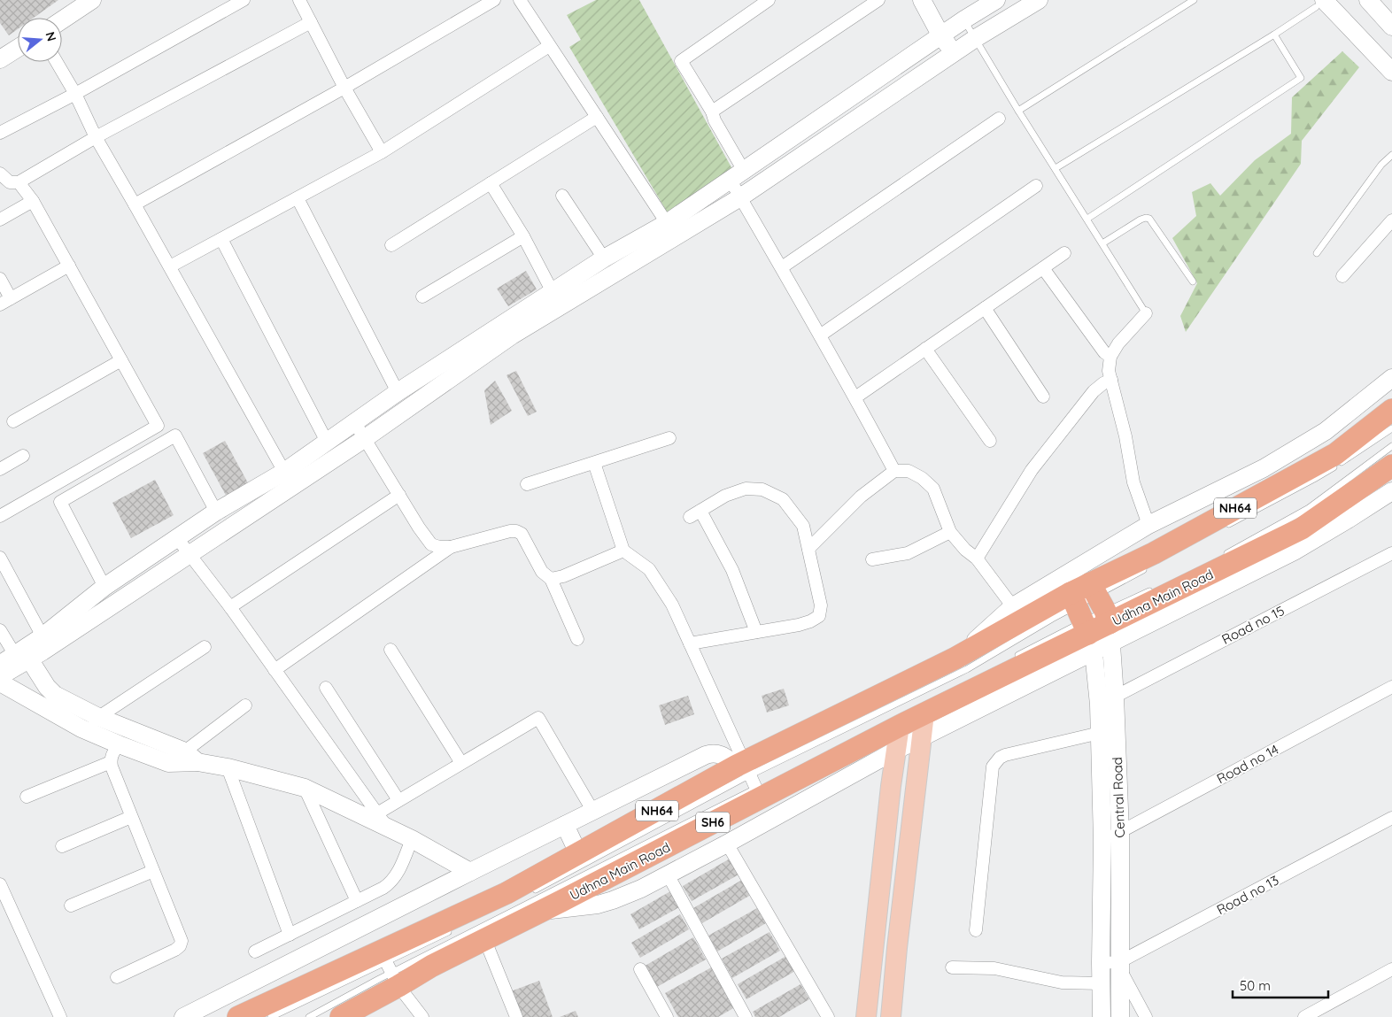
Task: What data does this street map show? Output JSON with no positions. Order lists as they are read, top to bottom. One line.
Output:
{"streets":{"highway":["NH64","Udhna Main Road","SH6"],"street":["Road no 15","Road no 14","Central Road","Road no 13"]},"crossings":[["NH64","Udhna Main Road"],["NH64","Central Road"],["Udhna Main Road","Central Road"],["Road no 15","Central Road"],["Road no 14","Central Road"],["Central Road","Road no 13"]],"scale_bar":"50 m","north":"right"}
